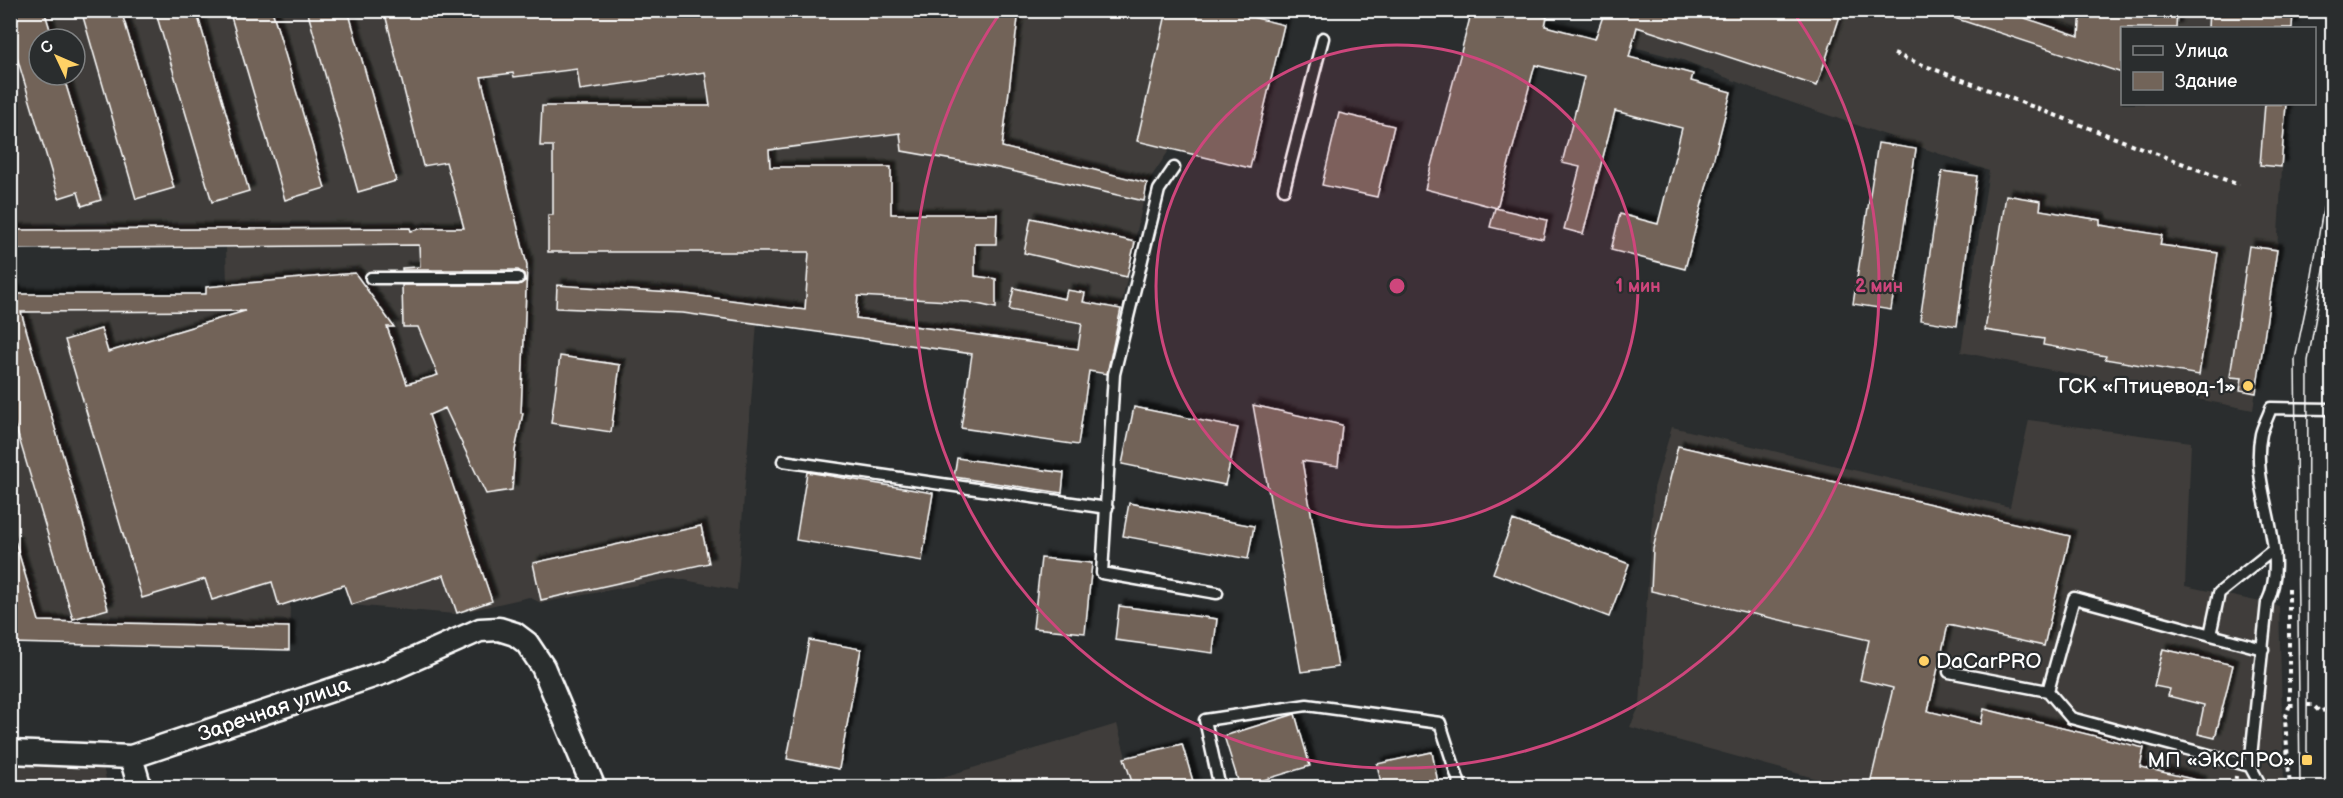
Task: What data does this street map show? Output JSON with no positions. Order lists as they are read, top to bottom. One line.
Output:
{"streets":{"street":["Заречная улица"]},"places":{"other":["ГСК «Птицевод-1»","DaCarPRO"],"transit":["МП «ЭКСПРО»"]},"legend":["Улица","Здание"],"north":"top left","rings":["1 мин","2 мин"]}
